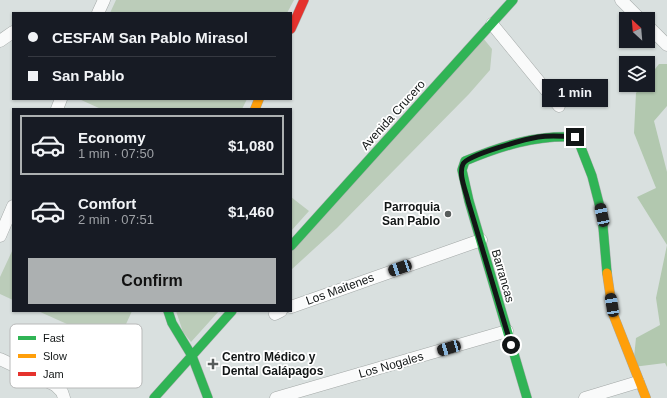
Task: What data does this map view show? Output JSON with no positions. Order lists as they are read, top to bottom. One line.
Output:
{"streets":{"street":["Avenida Crucero","Barrancas","Los Maitenes","Los Nogales"]},"crossings":[["Barrancas","Los Maitenes"],["Barrancas","Los Nogales"]],"places":{"other":["Parroquia San Pablo"],"health":["Centro Médico y Dental Galápagos"]},"legend":["Fast","Slow","Jam"],"north":"top left","page":{"banner":["CESFAM San Pablo Mirasol","San Pablo"],"bubble":"1 min","list":[{"name":"Economy","note":"1 min · 07:50","value":"$1,080"},{"name":"Comfort","note":"2 min · 07:51","value":"$1,460"}],"buttons":"Confirm"}}
